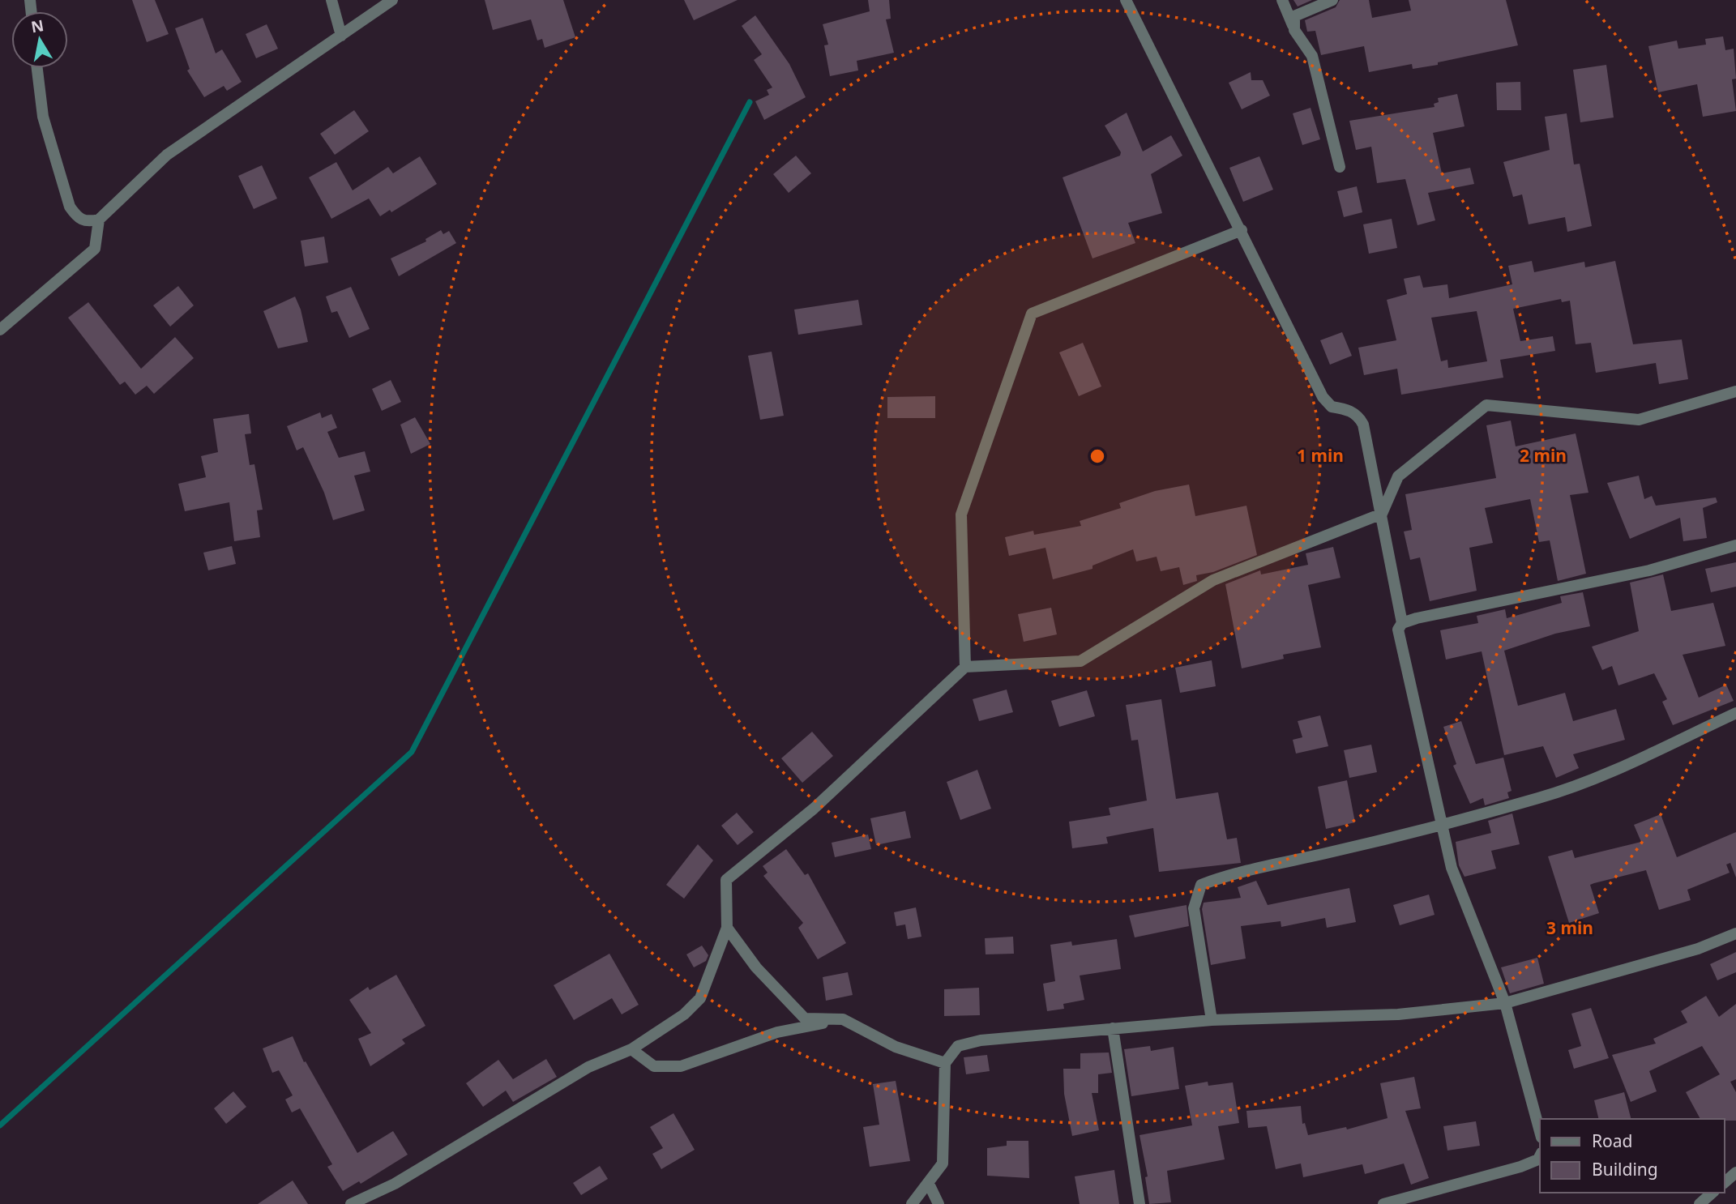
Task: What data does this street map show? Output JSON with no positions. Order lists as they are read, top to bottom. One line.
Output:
{"legend":["Road","Building"],"north":"top","rings":["1 min","2 min","3 min"]}
